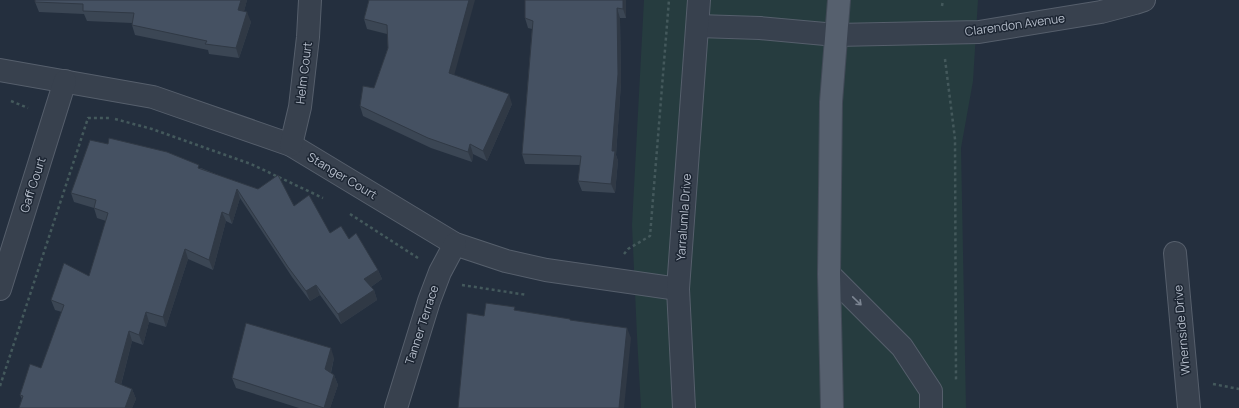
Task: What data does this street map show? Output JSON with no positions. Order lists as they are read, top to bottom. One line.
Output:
{"streets":{"street":["Clarendon Avenue","Helm Court","Stanger Court","Gaff Court","Yarralumla Drive","Tanner Terrace","Whernside Drive"]},"crossings":[["Helm Court","Stanger Court"],["Stanger Court","Gaff Court"],["Stanger Court","Yarralumla Drive"],["Stanger Court","Tanner Terrace"]]}
